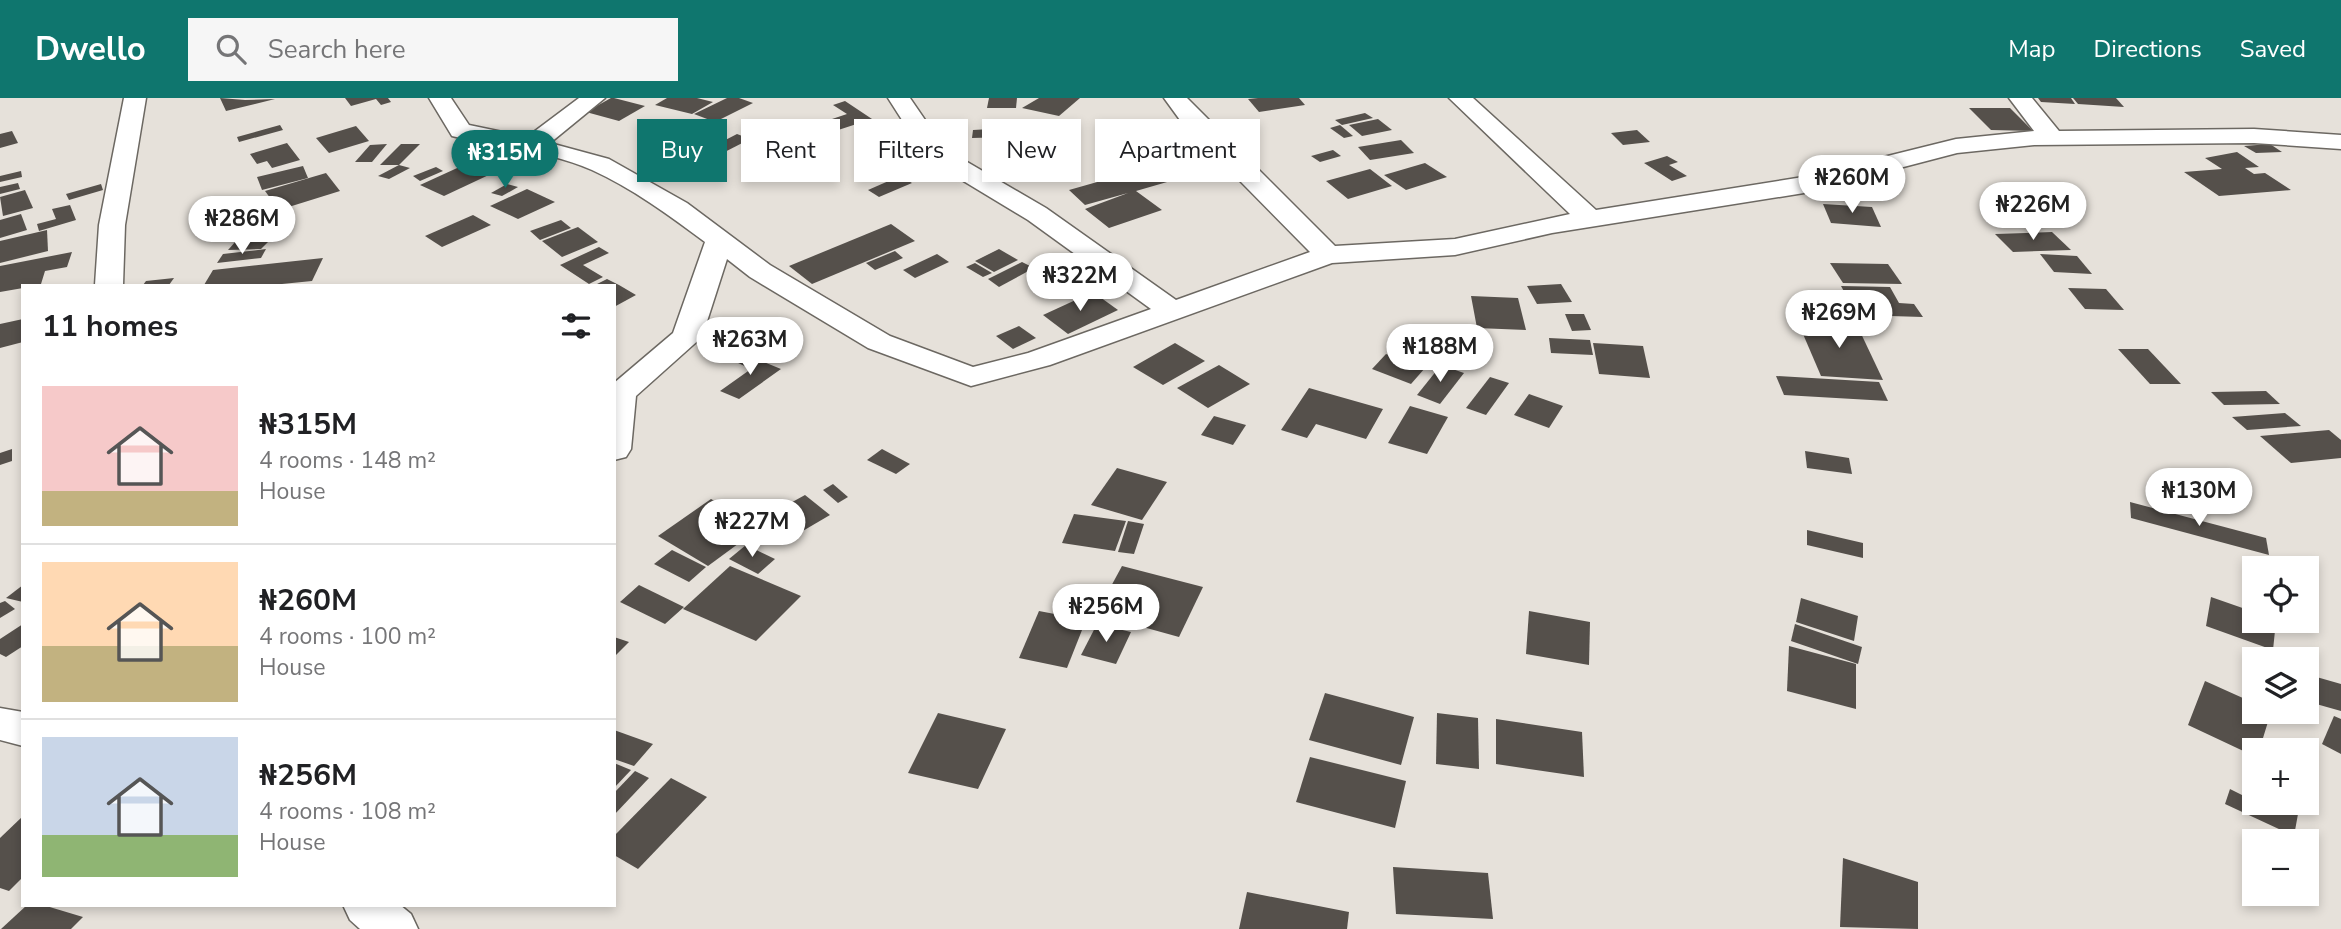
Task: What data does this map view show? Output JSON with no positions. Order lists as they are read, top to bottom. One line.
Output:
{"page":{"header":"Dwello","search":"Search here","nav":["Map","Directions","Saved"],"chip":["Buy","Rent","Filters","New","Apartment"],"price":["₦315M","₦260M","₦226M","₦286M","₦322M","₦269M","₦263M","₦188M","₦130M","₦227M","₦256M"],"heading":"11 homes","list":[{"name":"₦315M","note":"4 rooms · 148 m² · House"},{"name":"₦260M","note":"4 rooms · 100 m² · House"},{"name":"₦256M","note":"4 rooms · 108 m² · House"}],"map_buttons":["+","−"]}}
